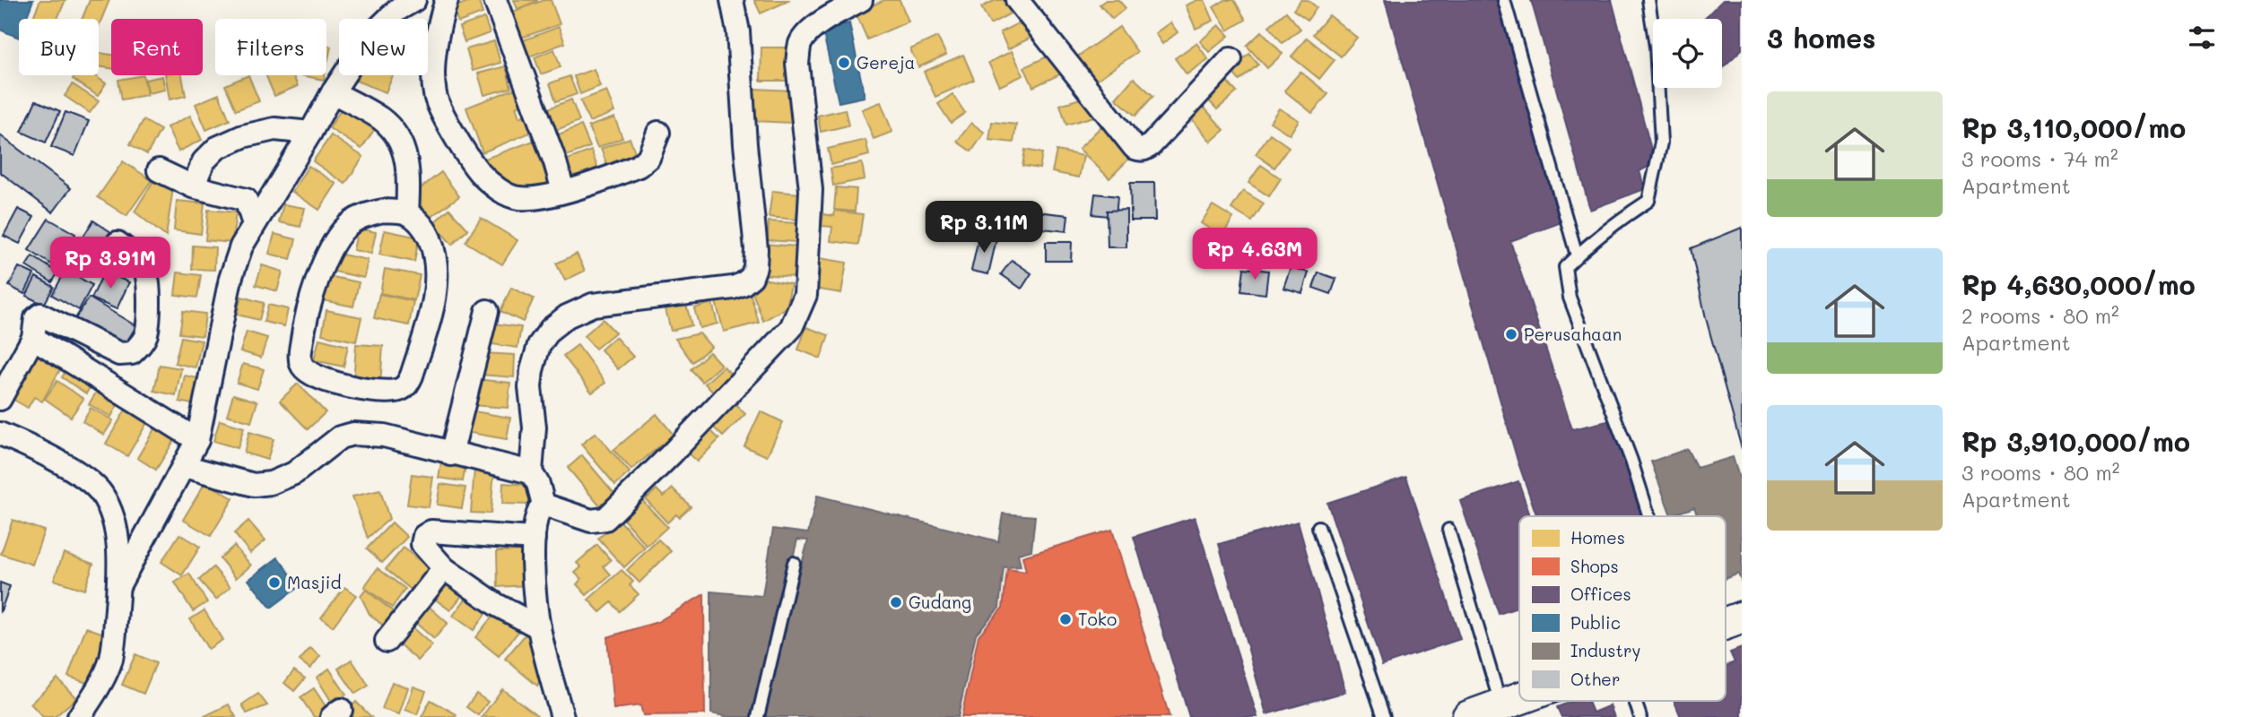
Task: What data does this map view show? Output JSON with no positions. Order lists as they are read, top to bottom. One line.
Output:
{"places":["Gereja","Perusahaan","Masjid","Gudang","Toko"],"legend":["Homes","Shops","Offices","Public","Industry","Other"],"page":{"heading":"3 homes","chip":["Buy","Rent","Filters","New"],"list":[{"name":"Rp 3,110,000/mo","note":"3 rooms · 74 m² · Apartment"},{"name":"Rp 4,630,000/mo","note":"2 rooms · 80 m² · Apartment"},{"name":"Rp 3,910,000/mo","note":"3 rooms · 80 m² · Apartment"}],"price":["Rp 3.11M","Rp 4.63M","Rp 3.91M"]}}
